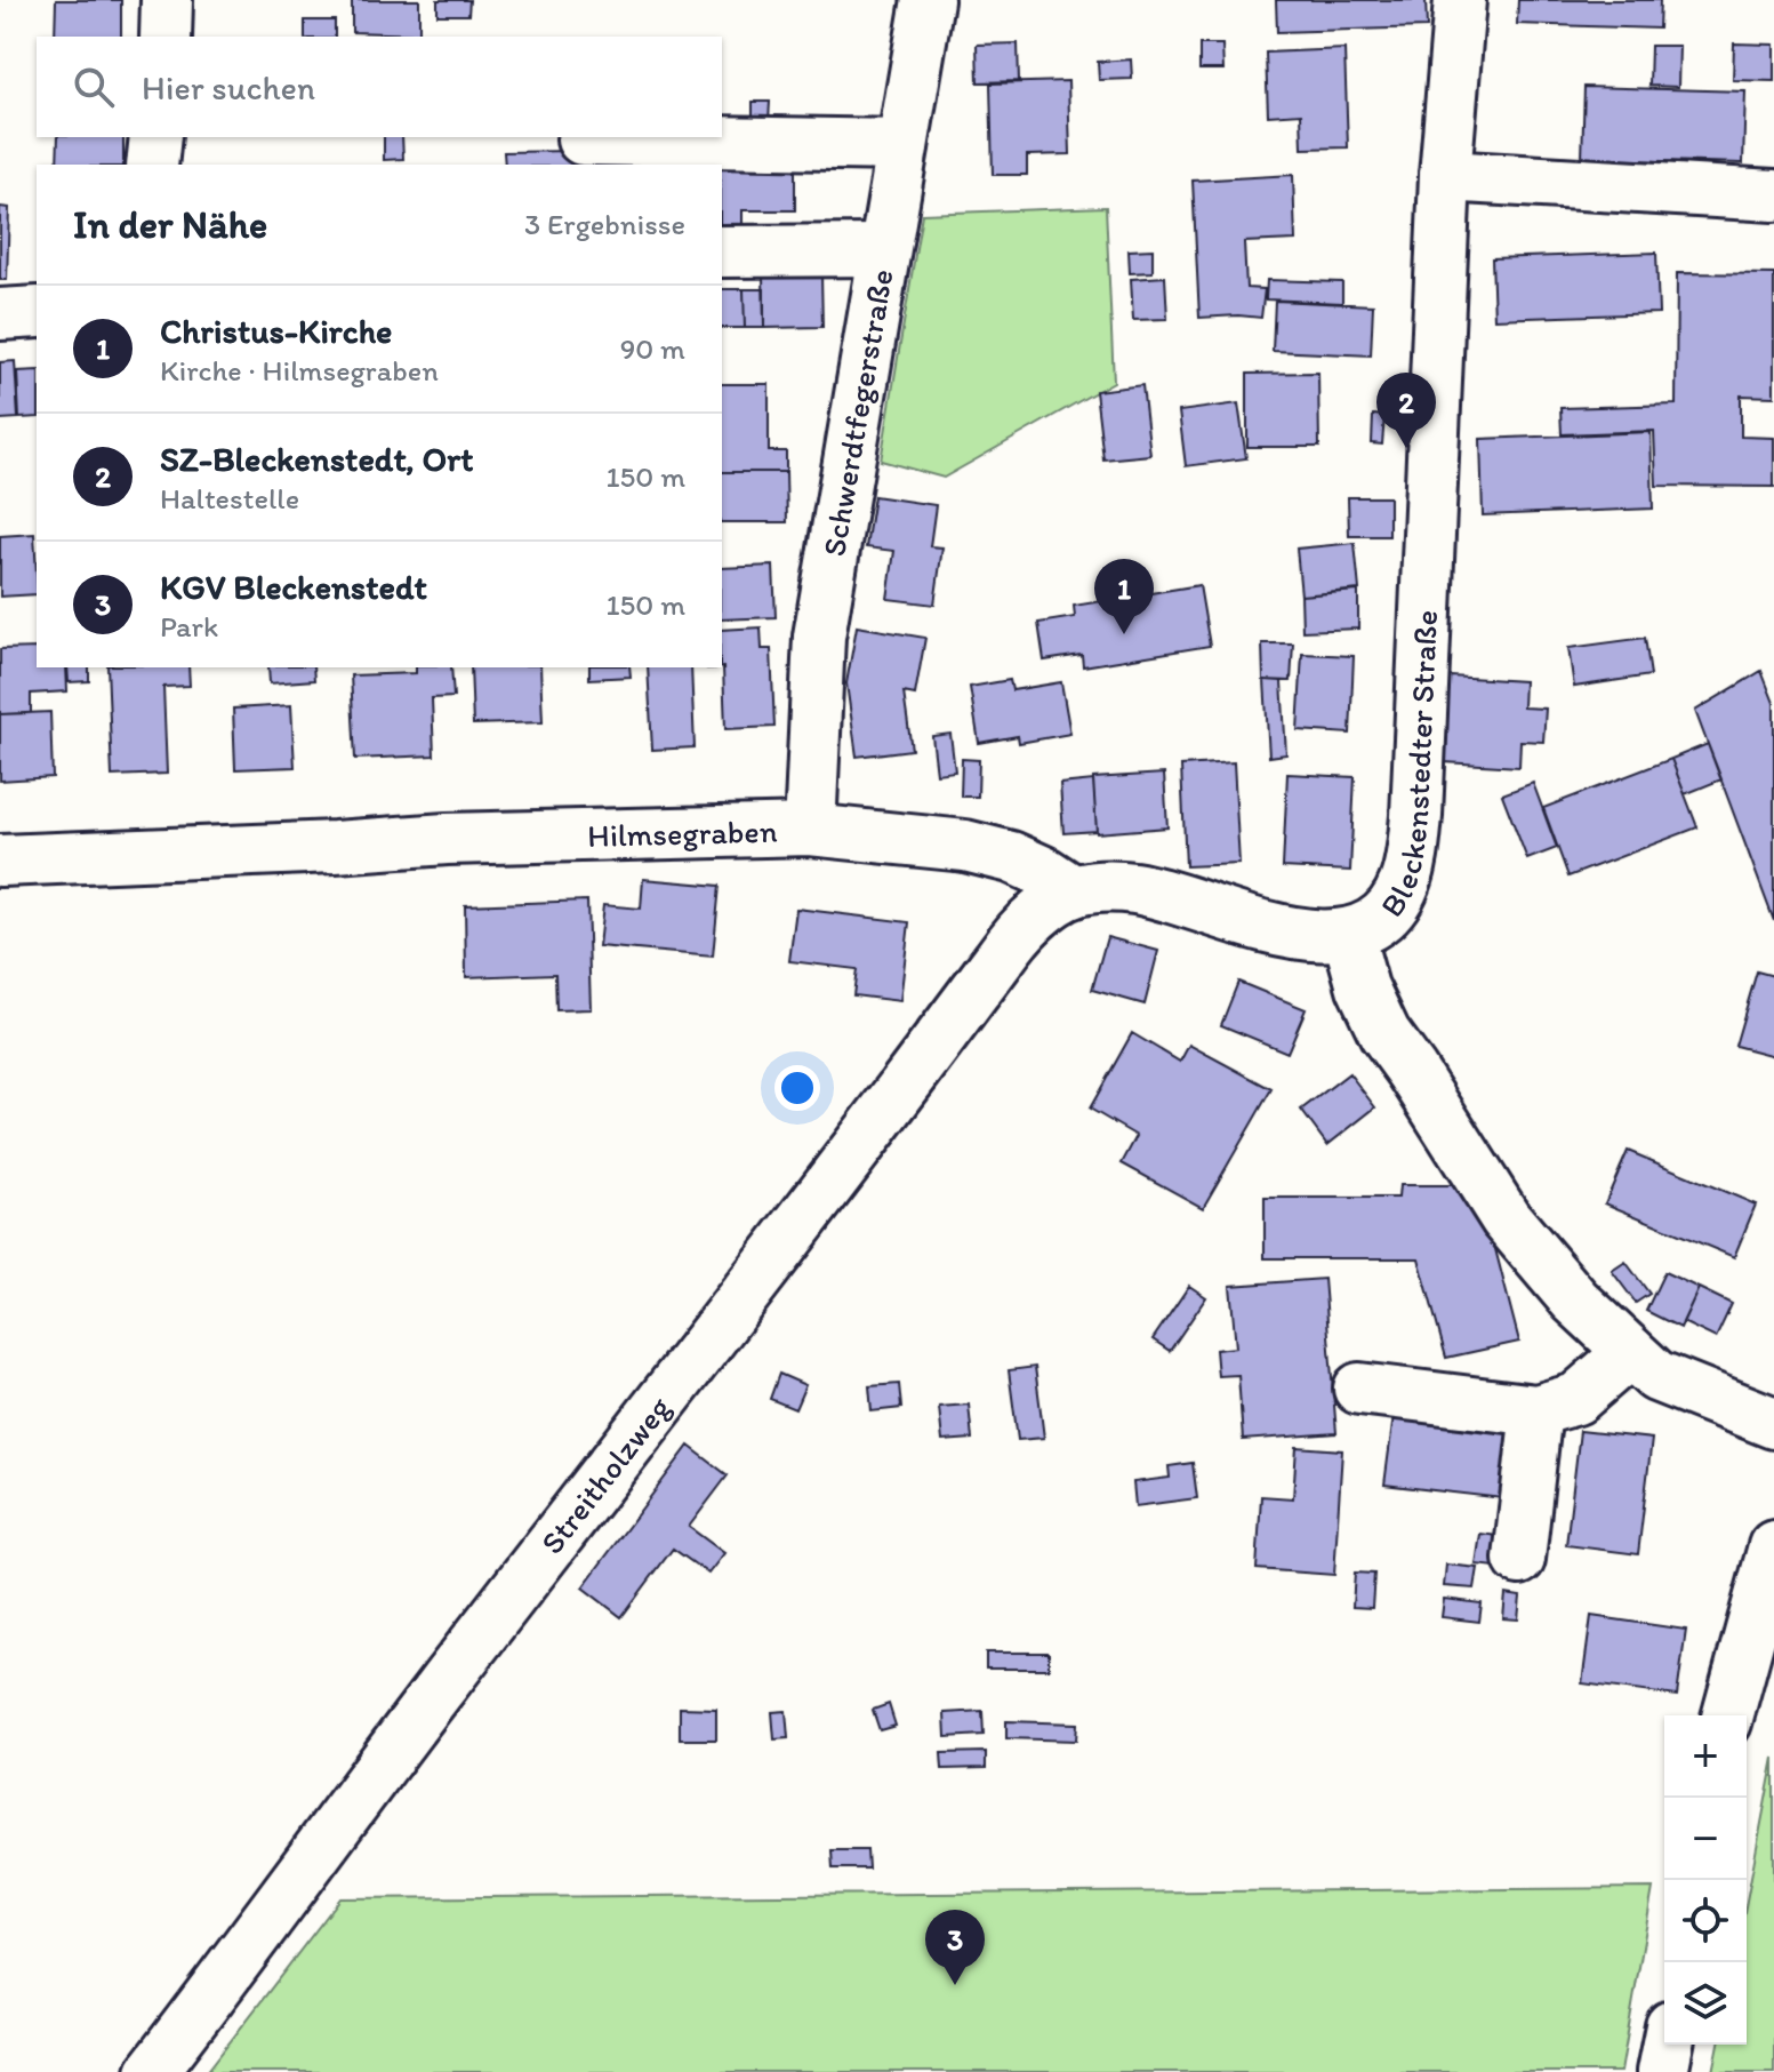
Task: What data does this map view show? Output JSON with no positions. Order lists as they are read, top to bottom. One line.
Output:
{"streets":{"street":["Schwerdtfegerstraße","Bleckenstedter Straße","Hilmsegraben","Streitholzweg"]},"crossings":[["Schwerdtfegerstraße","Hilmsegraben"],["Hilmsegraben","Streitholzweg"]],"page":{"search":"Hier suchen","heading":["In der Nähe","3 Ergebnisse"],"list":[{"mark":"1","name":"Christus-Kirche","note":"Kirche · Hilmsegraben","value":"90 m"},{"mark":"2","name":"SZ-Bleckenstedt, Ort","note":"Haltestelle","value":"150 m"},{"mark":"3","name":"KGV Bleckenstedt","note":"Park","value":"150 m"}],"pins":["2","1","3"],"map_buttons":["+","−"]}}
